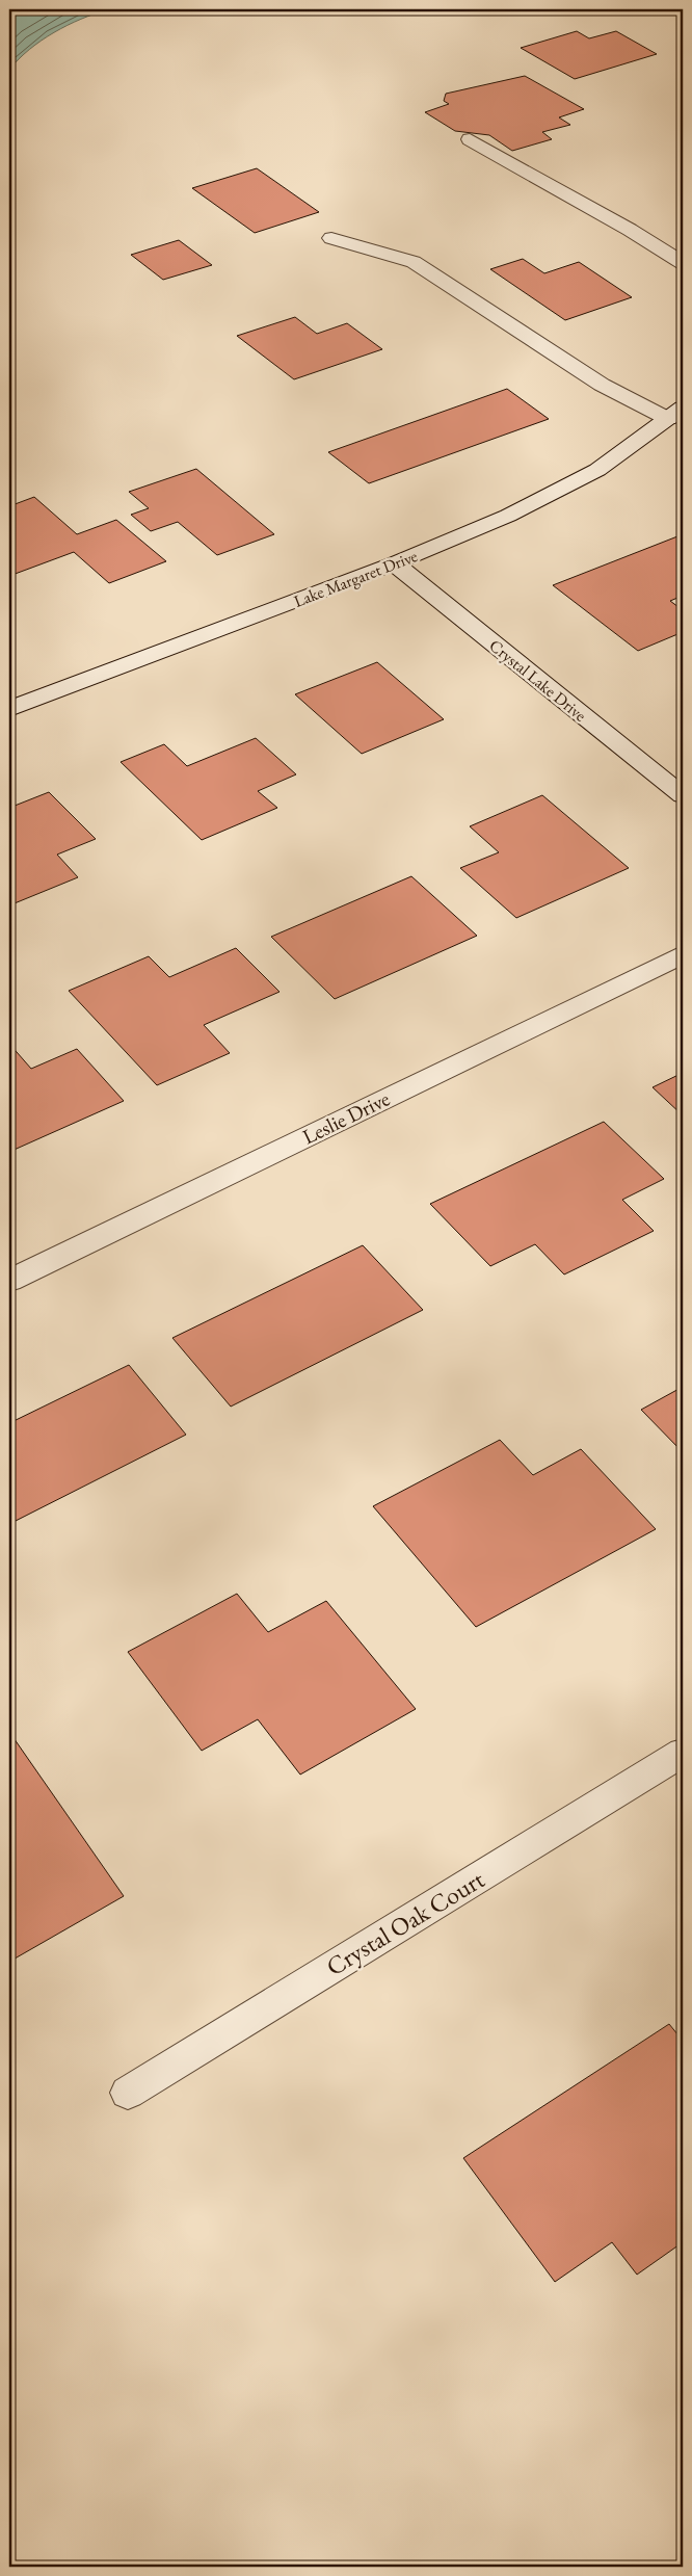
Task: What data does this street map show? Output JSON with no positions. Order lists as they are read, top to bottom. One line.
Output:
{"streets":{"street":["Lake Margaret Drive","Crystal Lake Drive","Leslie Drive","Crystal Oak Court"]},"crossings":[["Lake Margaret Drive","Crystal Lake Drive"]]}
